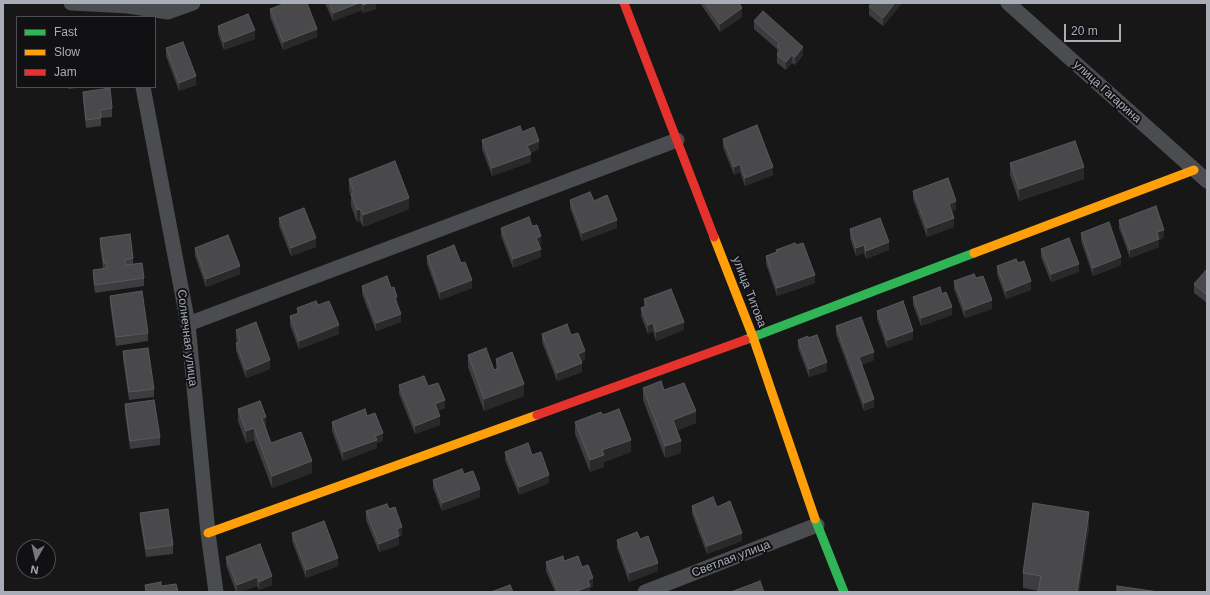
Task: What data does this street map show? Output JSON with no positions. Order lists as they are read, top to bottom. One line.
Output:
{"streets":{"street":["улица Гагарина","улица Титова","Солнечная улица","Светлая улица"]},"crossings":[["улица Титова","Светлая улица"]],"legend":["Fast","Slow","Jam"],"scale_bar":"20 m","north":"bottom"}
